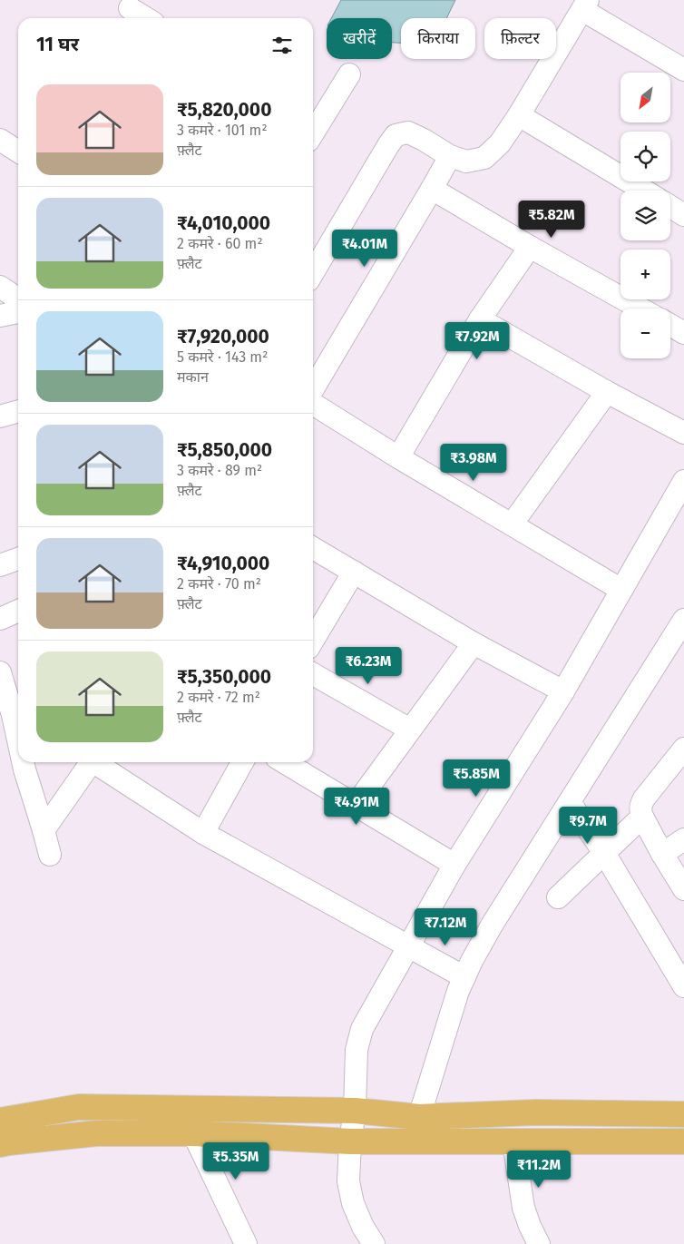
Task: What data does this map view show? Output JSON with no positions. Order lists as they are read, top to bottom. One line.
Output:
{"north":"bottom left","page":{"chip":["खरीदें","किराया","फ़िल्टर"],"heading":"11 घर","map_buttons":["+","−"],"list":[{"name":"₹5,820,000","note":"3 कमरे · 101 m² · फ़्लैट"},{"name":"₹4,010,000","note":"2 कमरे · 60 m² · फ़्लैट"},{"name":"₹7,920,000","note":"5 कमरे · 143 m² · मकान"},{"name":"₹5,850,000","note":"3 कमरे · 89 m² · फ़्लैट"},{"name":"₹4,910,000","note":"2 कमरे · 70 m² · फ़्लैट"},{"name":"₹5,350,000","note":"2 कमरे · 72 m² · फ़्लैट"}],"price":["₹5.82M","₹4.01M","₹7.92M","₹3.98M","₹6.23M","₹5.85M","₹4.91M","₹9.7M","₹7.12M","₹5.35M","₹11.2M"]}}
